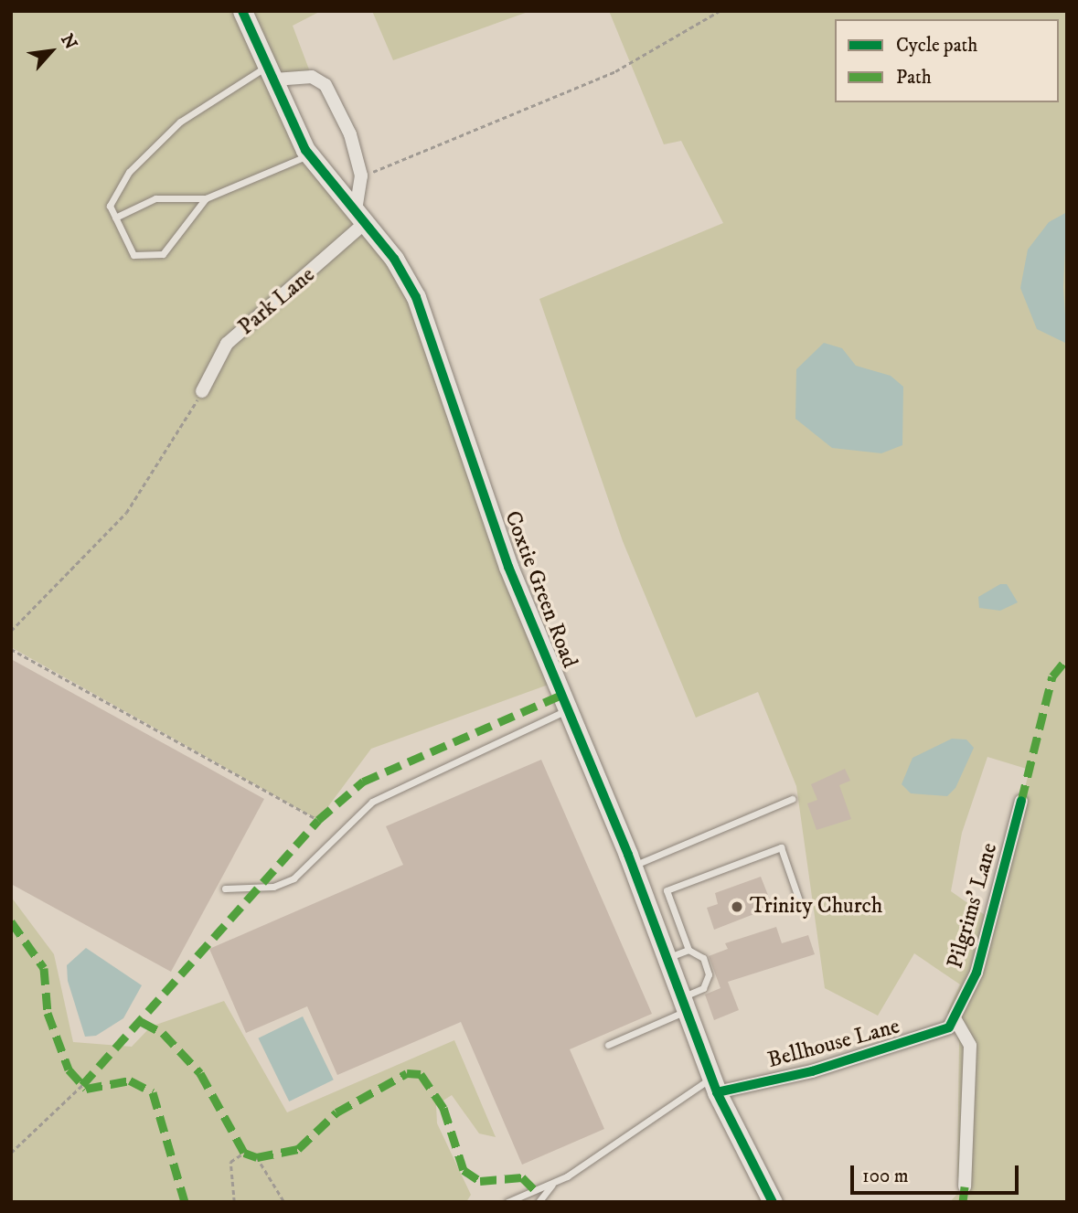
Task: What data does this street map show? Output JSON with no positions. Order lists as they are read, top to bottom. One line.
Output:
{"streets":{"street":["Park Lane","Coxtie Green Road","Pilgrims' Lane","Bellhouse Lane"]},"crossings":[["Park Lane","Coxtie Green Road"],["Coxtie Green Road","Bellhouse Lane"],["Pilgrims' Lane","Bellhouse Lane"]],"places":["Trinity Church"],"legend":["Cycle path","Path"],"scale_bar":"100 m","north":"top right"}
